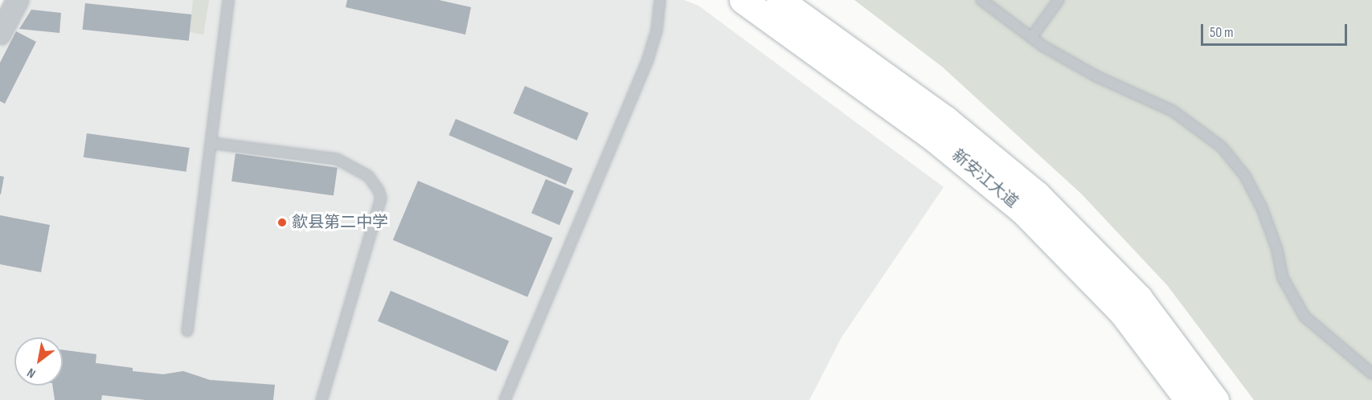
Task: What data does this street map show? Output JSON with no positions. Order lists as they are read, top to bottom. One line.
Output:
{"streets":{"main road":["新安江大道"]},"places":["歙县第二中学"],"scale_bar":"50 m","north":"bottom left"}
